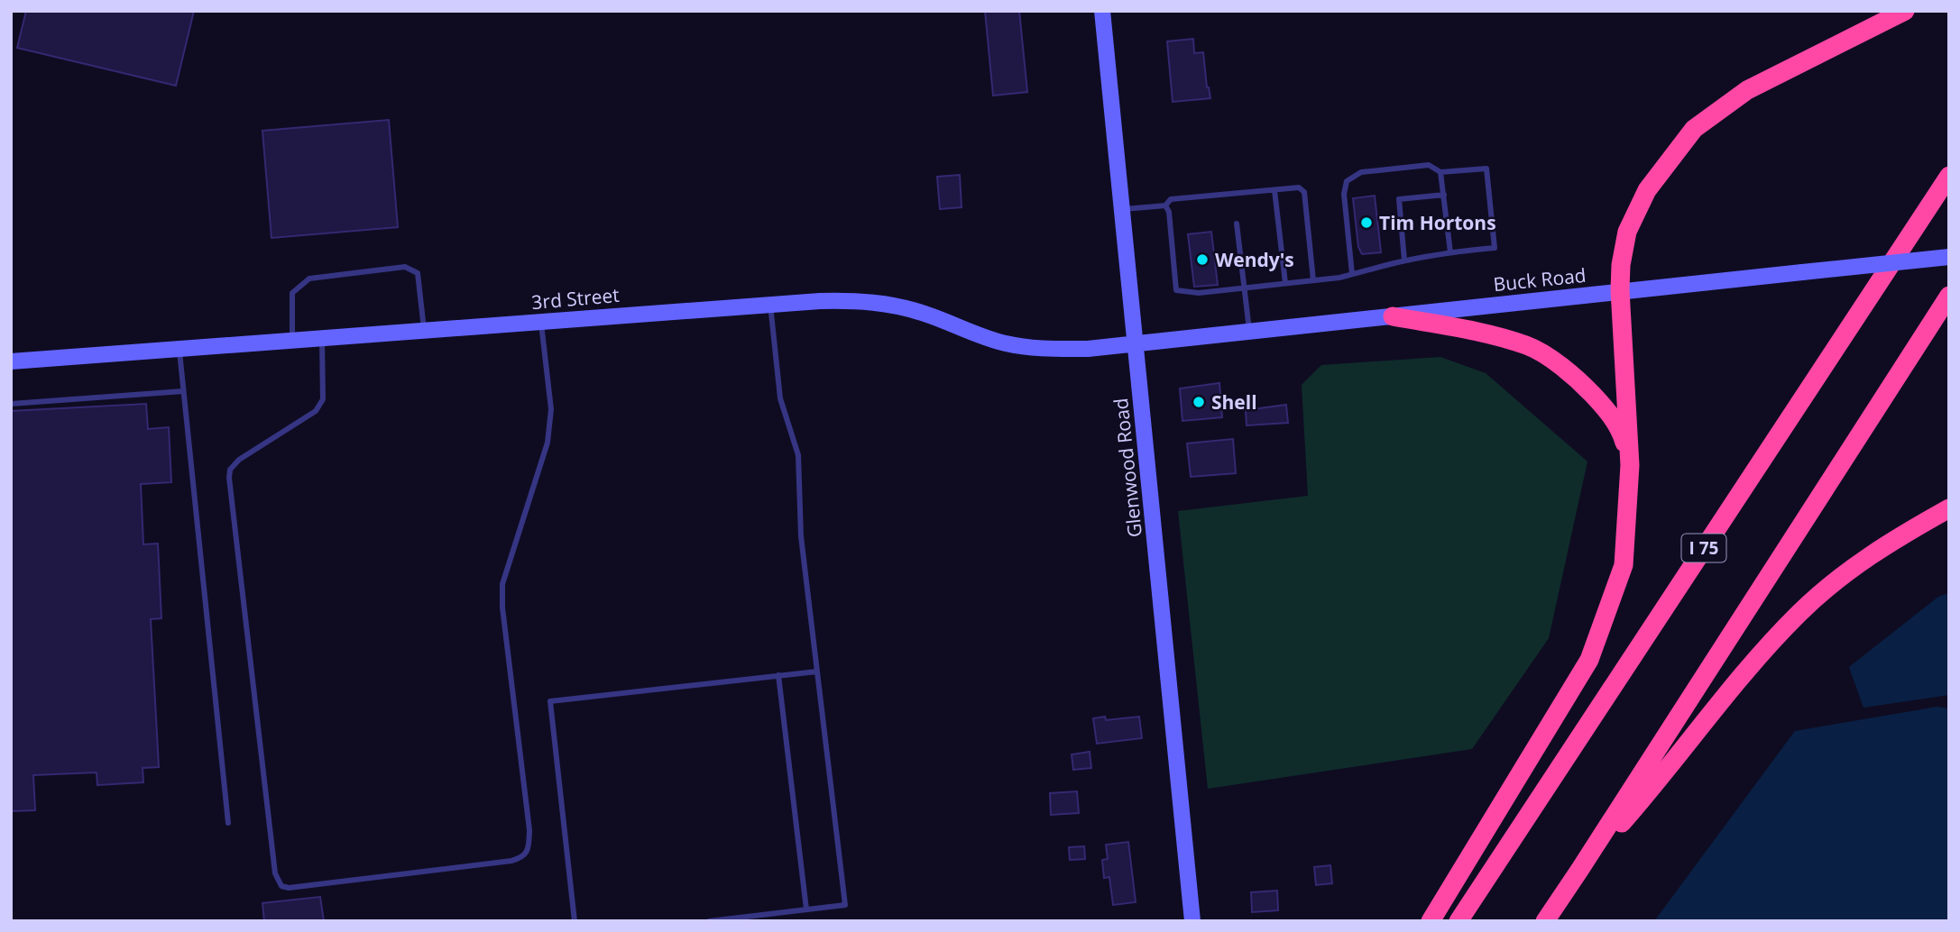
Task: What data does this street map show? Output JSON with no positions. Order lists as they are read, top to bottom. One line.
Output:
{"streets":{"highway":["I 75"],"street":["Buck Road","3rd Street","Glenwood Road"]},"crossings":[["Buck Road","3rd Street"],["Buck Road","Glenwood Road"],["3rd Street","Glenwood Road"]],"places":["Tim Hortons","Wendy's","Shell"]}
